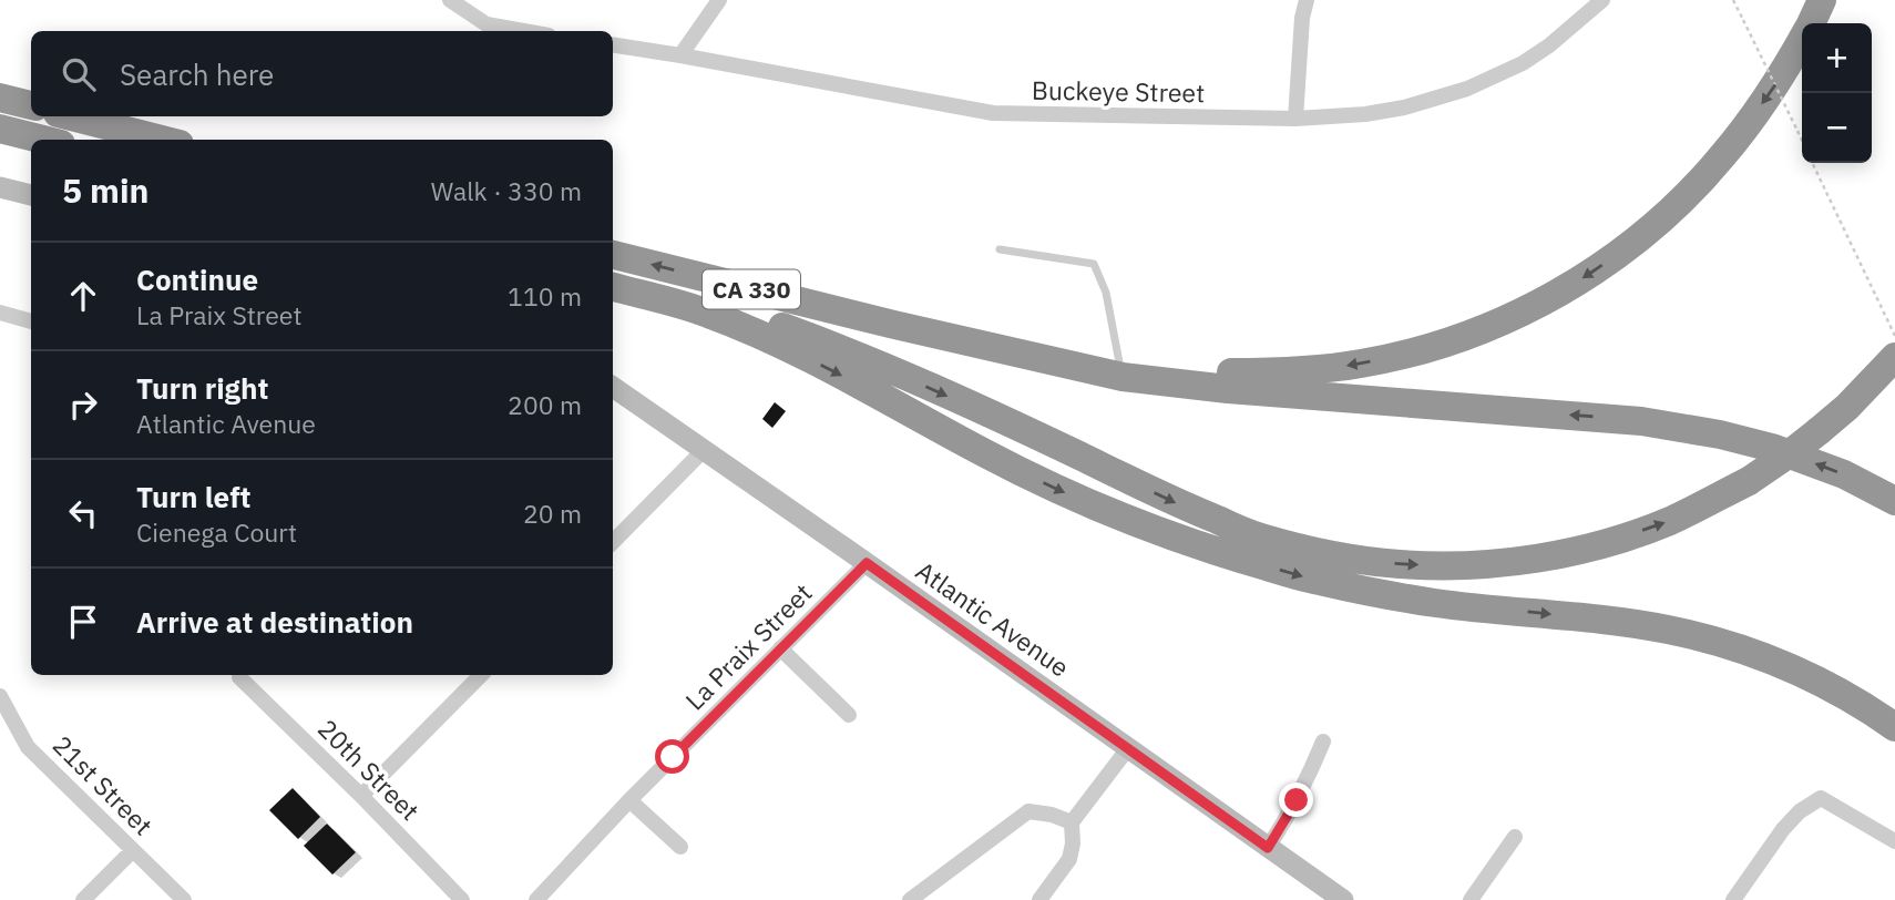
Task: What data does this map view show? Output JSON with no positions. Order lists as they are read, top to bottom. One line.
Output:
{"streets":{"highway":["CA 330"],"street":["Buckeye Street","Atlantic Avenue","La Praix Street","20th Street","21st Street"]},"crossings":[["Atlantic Avenue","La Praix Street"]],"page":{"map_buttons":["+","−"],"search":"Search here","heading":["5 min","Walk · 330 m"],"list":[["Continue","La Praix Street","110 m"],["Turn right","Atlantic Avenue","200 m"],["Turn left","Cienega Court","20 m"],"Arrive at destination"]}}
